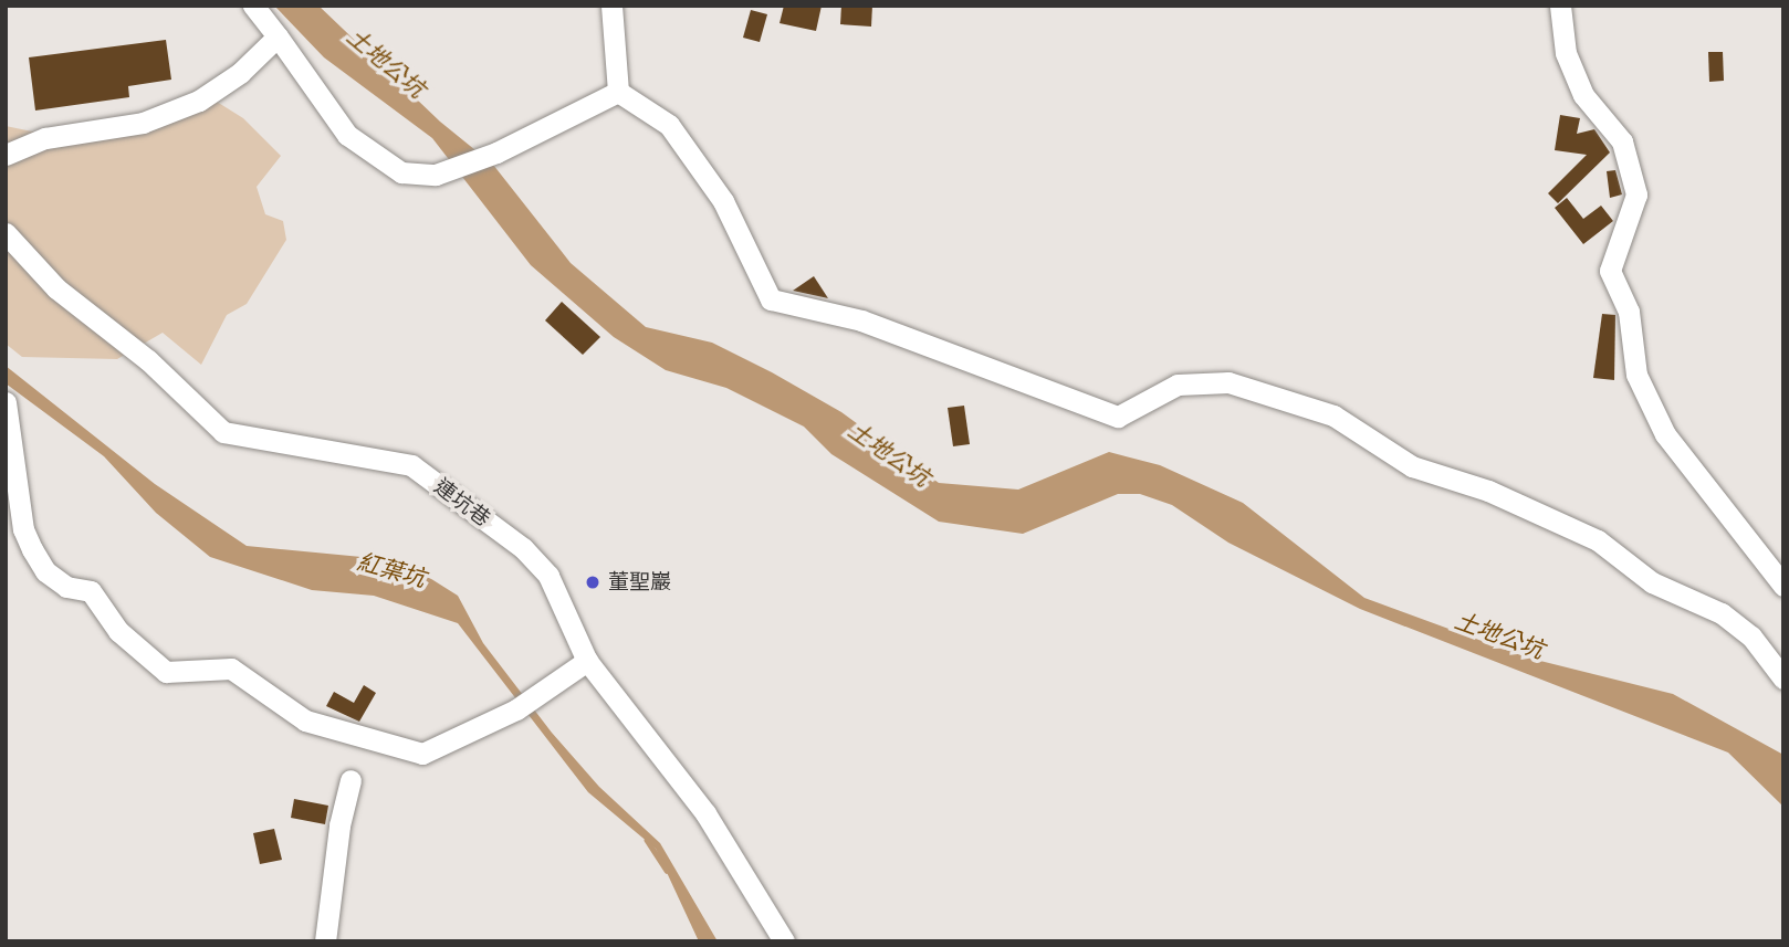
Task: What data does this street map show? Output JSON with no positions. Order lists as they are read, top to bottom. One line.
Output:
{"streets":{"street":["連坑巷"]},"water":["土地公坑","紅葉坑"],"places":["董聖巖"]}
